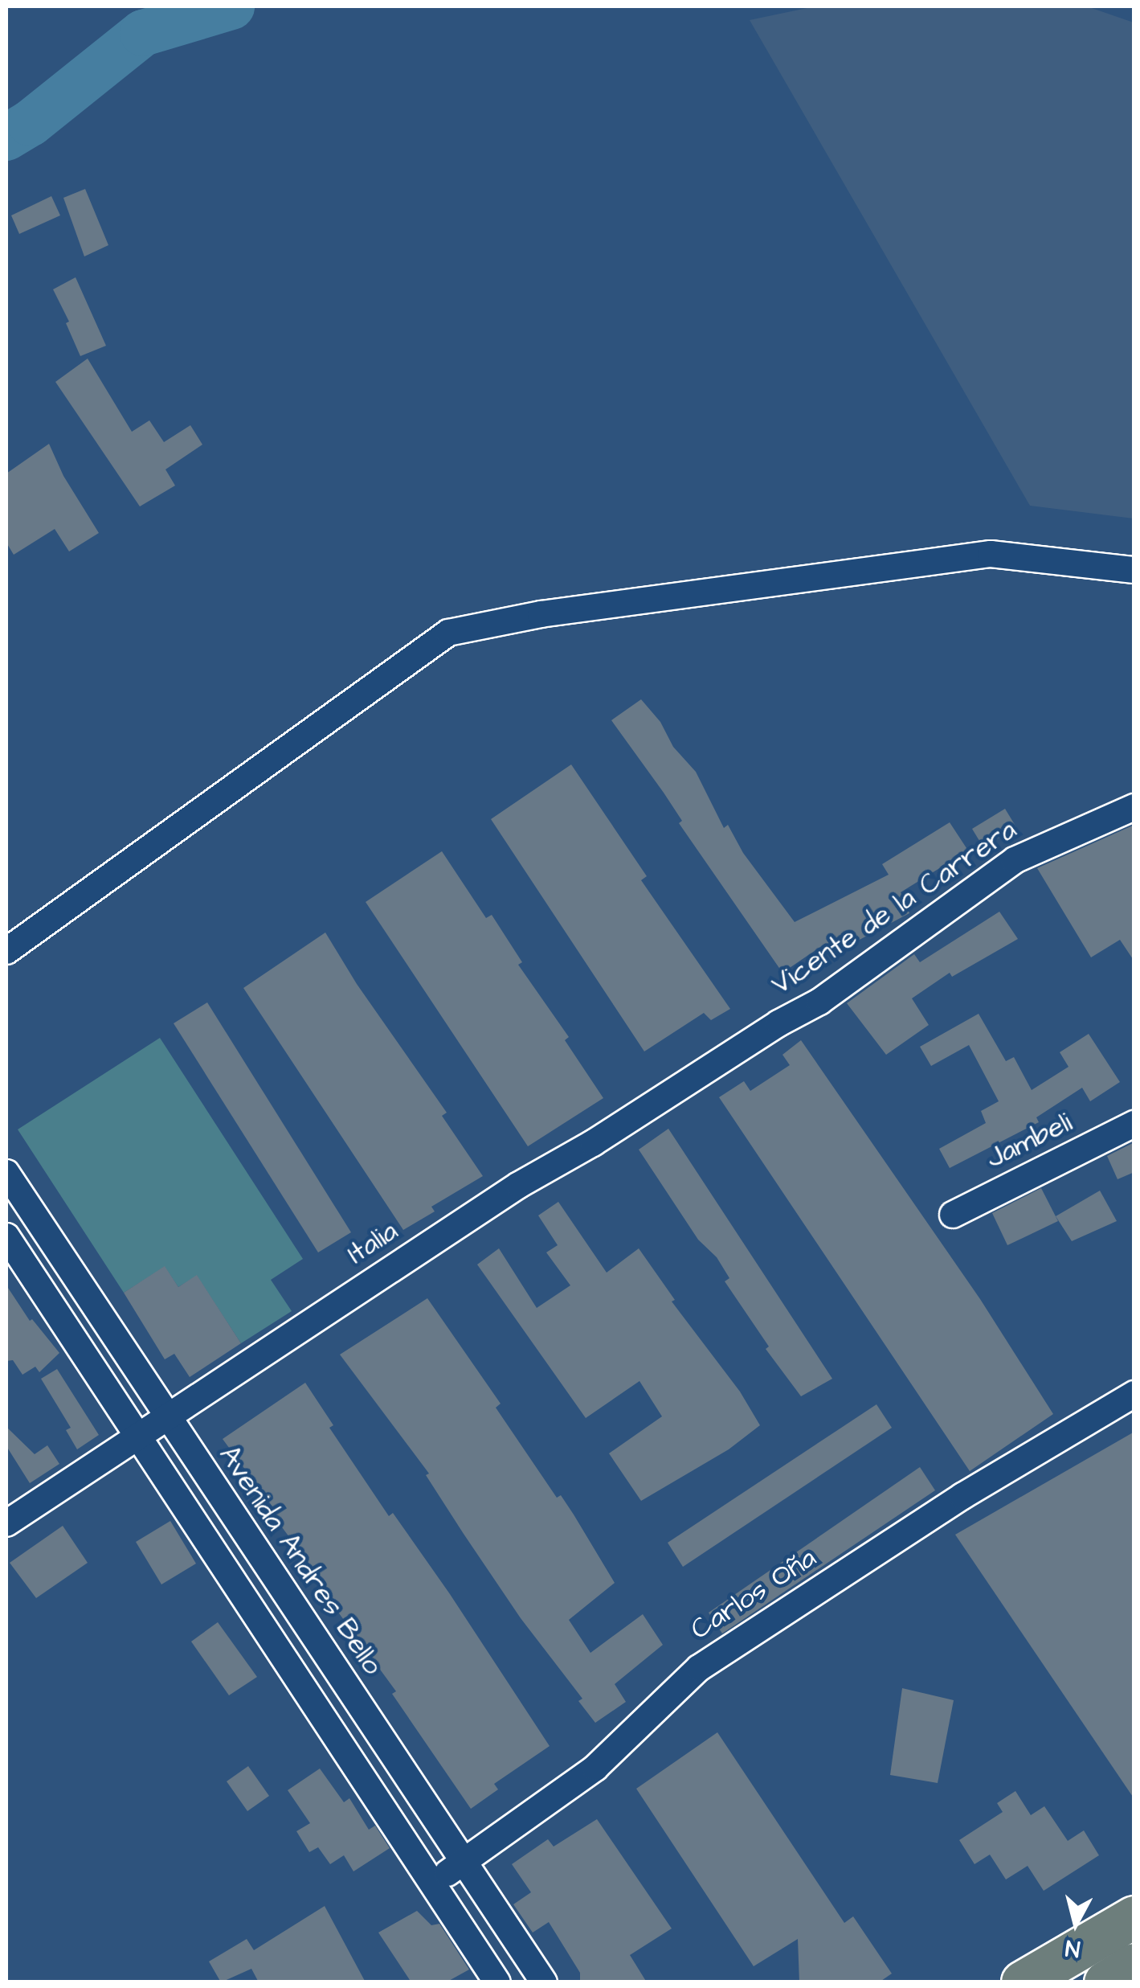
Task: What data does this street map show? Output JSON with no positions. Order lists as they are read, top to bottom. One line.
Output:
{"streets":{"street":["Vicente de la Carrera","Jambeli","Italia","Avenida Andres Bello","Carlos Oña"]},"crossings":[["Vicente de la Carrera","Italia"],["Italia","Avenida Andres Bello"],["Avenida Andres Bello","Carlos Oña"]],"north":"bottom"}
